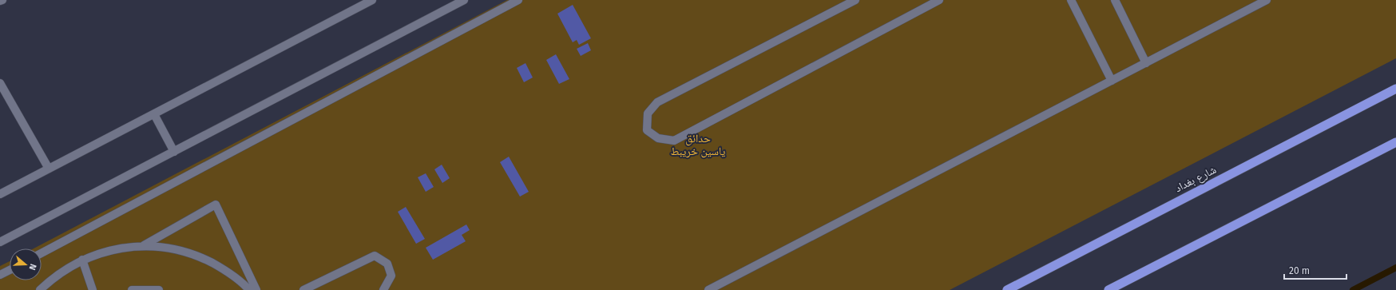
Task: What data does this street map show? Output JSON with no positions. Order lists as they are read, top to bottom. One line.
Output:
{"streets":{"highway":["شارع بغداد"]},"parks":["حدائق ياسين خريبط"],"scale_bar":"20 m","north":"right"}
